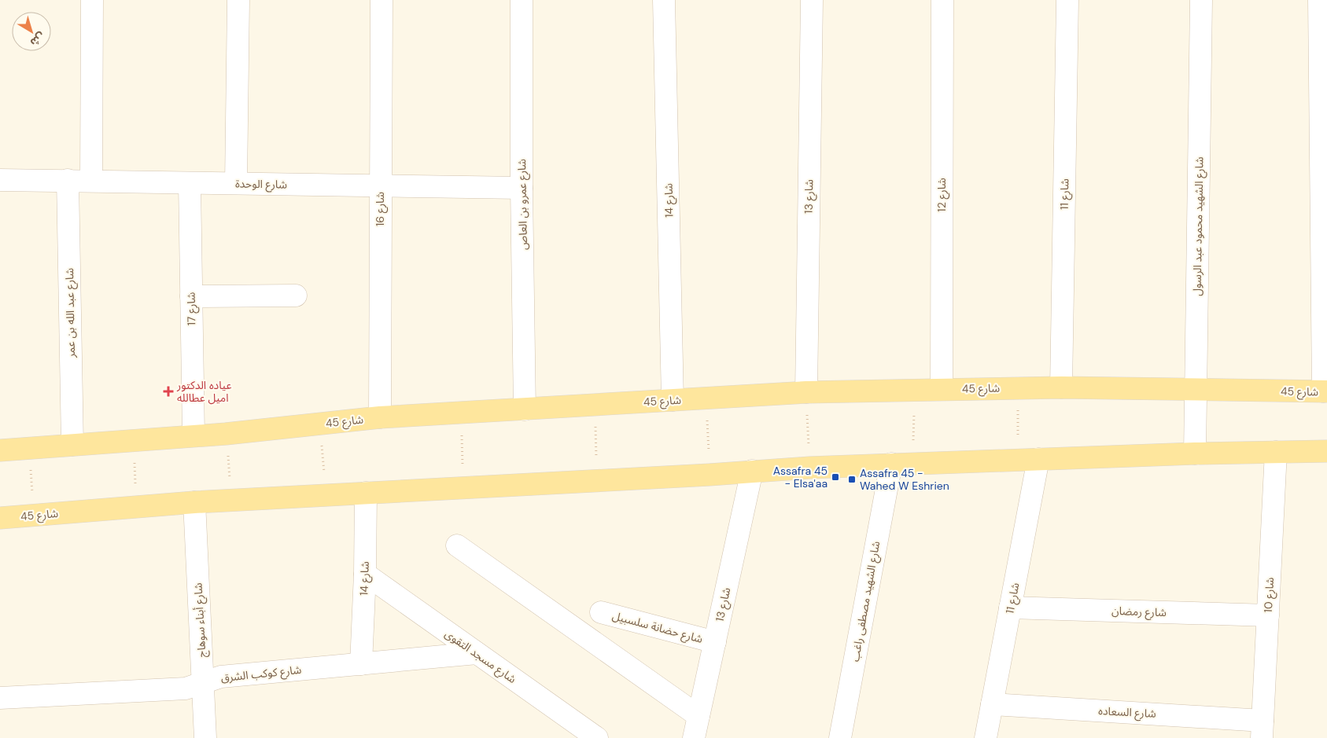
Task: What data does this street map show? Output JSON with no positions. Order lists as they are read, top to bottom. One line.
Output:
{"streets":{"main road":["شارع 45"],"street":["شارع الوحدة","شارع 11","شارع 12","شارع 13","شارع 14","شارع عمرو بن العاص","شارع 16","شارع الشهيد محمود عبد الرسول","شارع 17","شارع عبد الله بن عمر","شارع 10","شارع الشهيد مصطفى راغب","شارع رمضان","شارع أبناء سوهاج","شارع حضانة سلسبيل","شارع مسجد التقوى","شارع كوكب الشرق","شارع السعاده"]},"crossings":[["شارع الوحدة","شارع عمرو بن العاص"],["شارع الوحدة","شارع 16"],["شارع الوحدة","شارع 17"],["شارع الوحدة","شارع عبد الله بن عمر"],["شارع 11","شارع 45"],["شارع 11","شارع رمضان"],["شارع 11","شارع السعاده"],["شارع 12","شارع 45"],["شارع 13","شارع 45"],["شارع 13","شارع حضانة سلسبيل"],["شارع 14","شارع 45"],["شارع 14","شارع مسجد التقوى"],["شارع 14","شارع كوكب الشرق"],["شارع عمرو بن العاص","شارع 45"],["شارع 16","شارع 45"],["شارع الشهيد محمود عبد الرسول","شارع 45"],["شارع 17","شارع 45"],["شارع عبد الله بن عمر","شارع 45"],["شارع 45","شارع 10"],["شارع 45","شارع الشهيد مصطفى راغب"],["شارع 45","شارع أبناء سوهاج"],["شارع 10","شارع رمضان"],["شارع 10","شارع السعاده"],["شارع أبناء سوهاج","شارع كوكب الشرق"],["شارع مسجد التقوى","شارع كوكب الشرق"]],"places":{"health":["عياده الدكتور اميل عطالله"],"transit":["Assafra 45 - Elsa'aa","Assafra 45 - Wahed W Eshrien"]},"north":"bottom right"}
